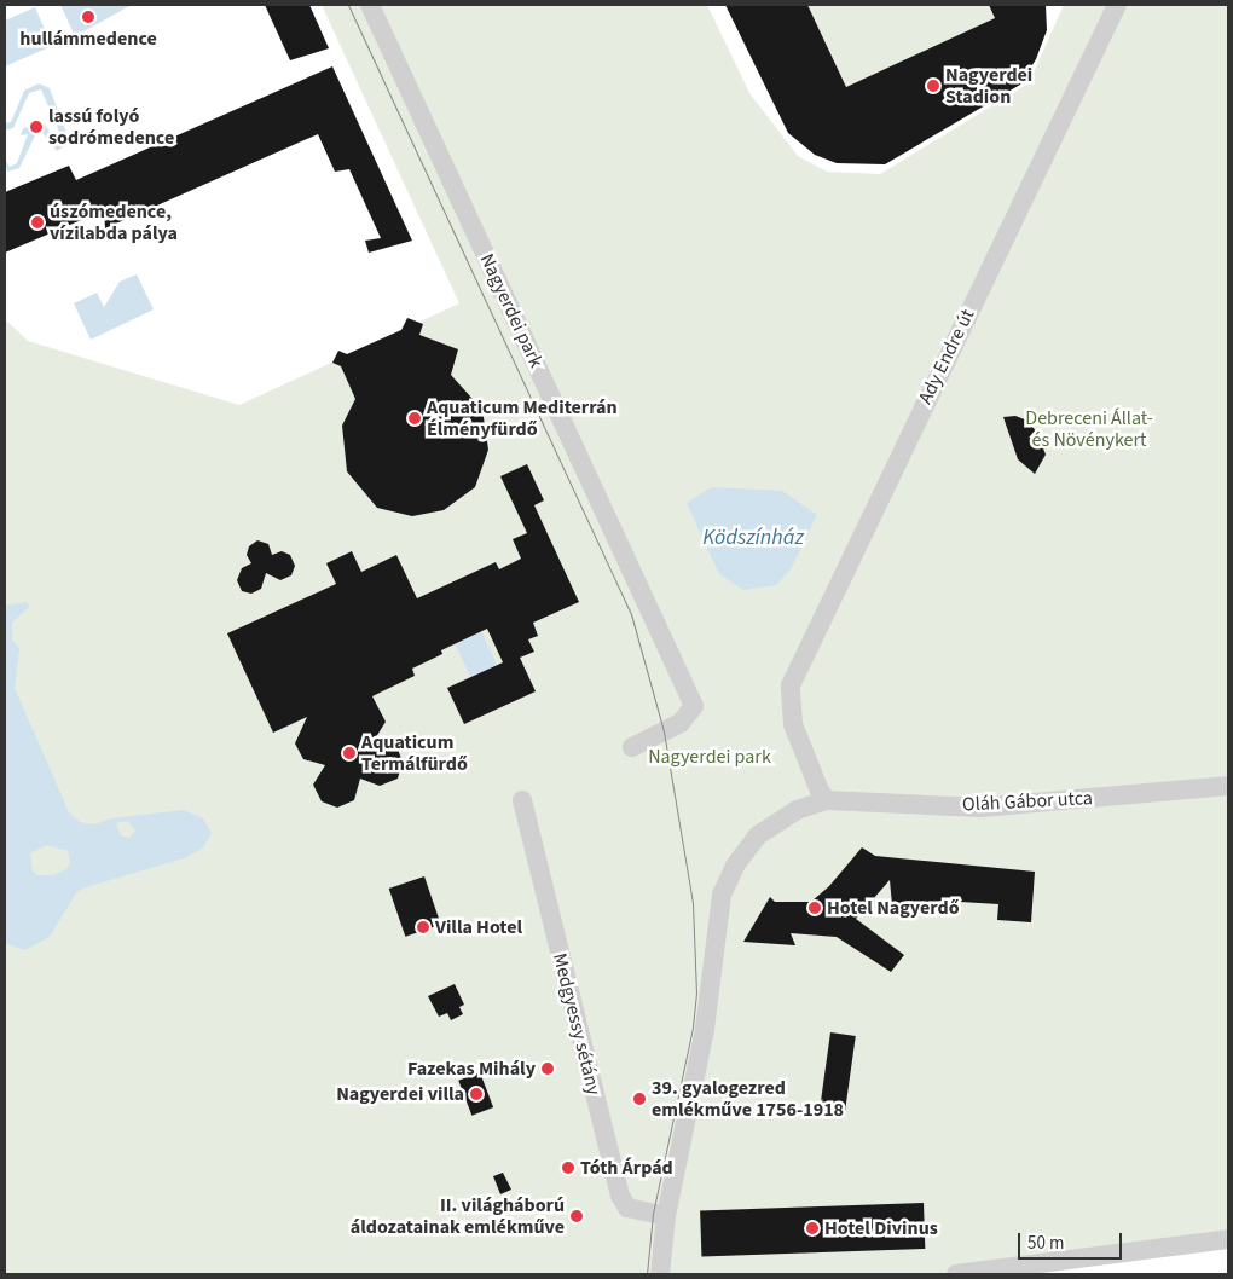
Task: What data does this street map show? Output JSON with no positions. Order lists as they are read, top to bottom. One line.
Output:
{"streets":{"street":["Nagyerdei park","Ady Endre út","Oláh Gábor utca","Medgyessy sétány"]},"crossings":[["Ady Endre út","Oláh Gábor utca"]],"water":["Ködszínház"],"parks":["Debreceni Állat- és Növénykert","Nagyerdei park"],"places":["hullámmedence","Nagyerdei Stadion","lassú folyó sodrómedence","úszómedence, vízilabda pálya","Aquaticum Mediterrán Élményfürdő","Aquaticum Termálfürdő","Hotel Nagyerdő","Villa Hotel","Fazekas Mihály","Nagyerdei villa","39. gyalogezred emlékműve 1756-1918","Tóth Árpád","II. világháború áldozatainak emlékműve","Hotel Divinus"],"scale_bar":"50 m"}
